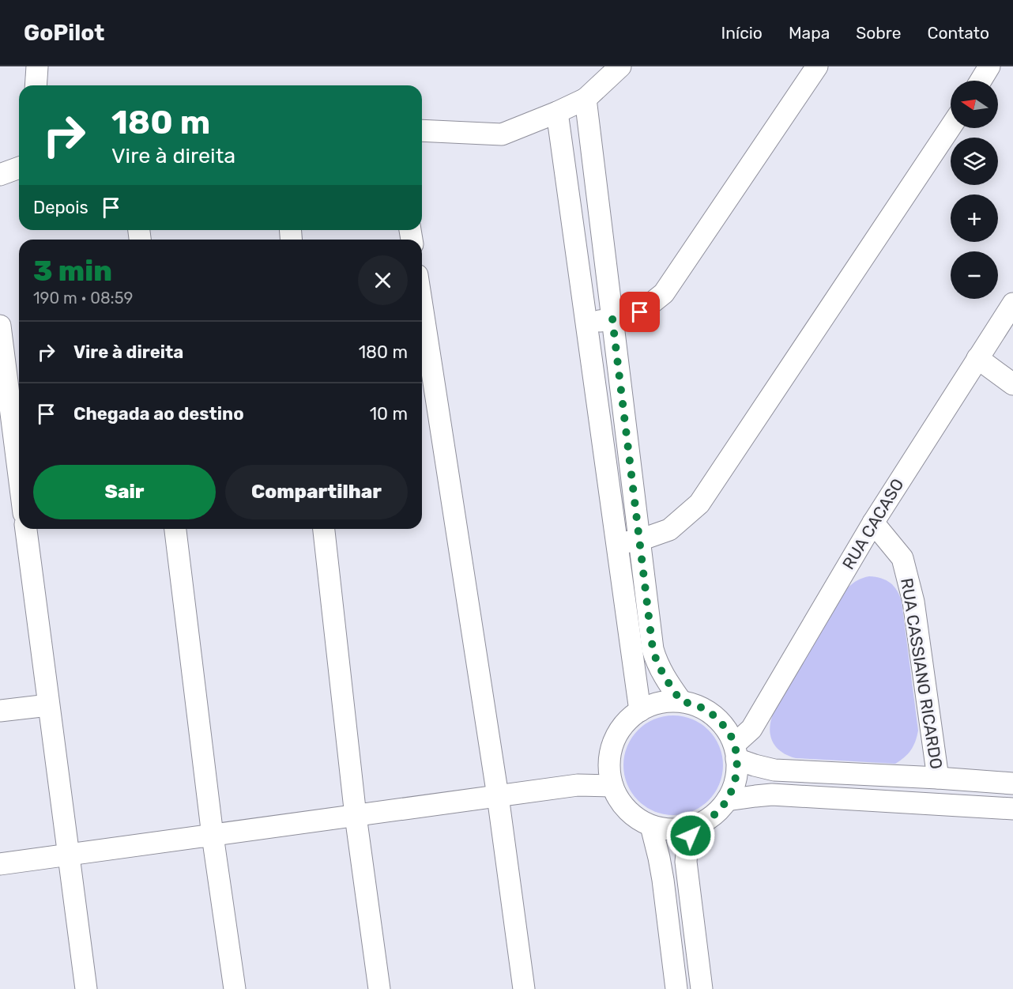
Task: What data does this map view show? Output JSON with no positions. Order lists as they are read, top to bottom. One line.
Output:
{"streets":{"street":["RUA CACASO","RUA CASSIANO RICARDO"]},"crossings":[["RUA CACASO","RUA CASSIANO RICARDO"]],"north":"left","page":{"header":"GoPilot","nav":["Início","Mapa","Sobre","Contato"],"map_buttons":["+","−"],"turn":["180 m","Vire à direita"],"then":"Depois","heading":["3 min","190 m · 08:59"],"list":[{"name":"Vire à direita","value":"180 m"},{"name":"Chegada ao destino","value":"10 m"}],"buttons":["Sair","Compartilhar"]}}
